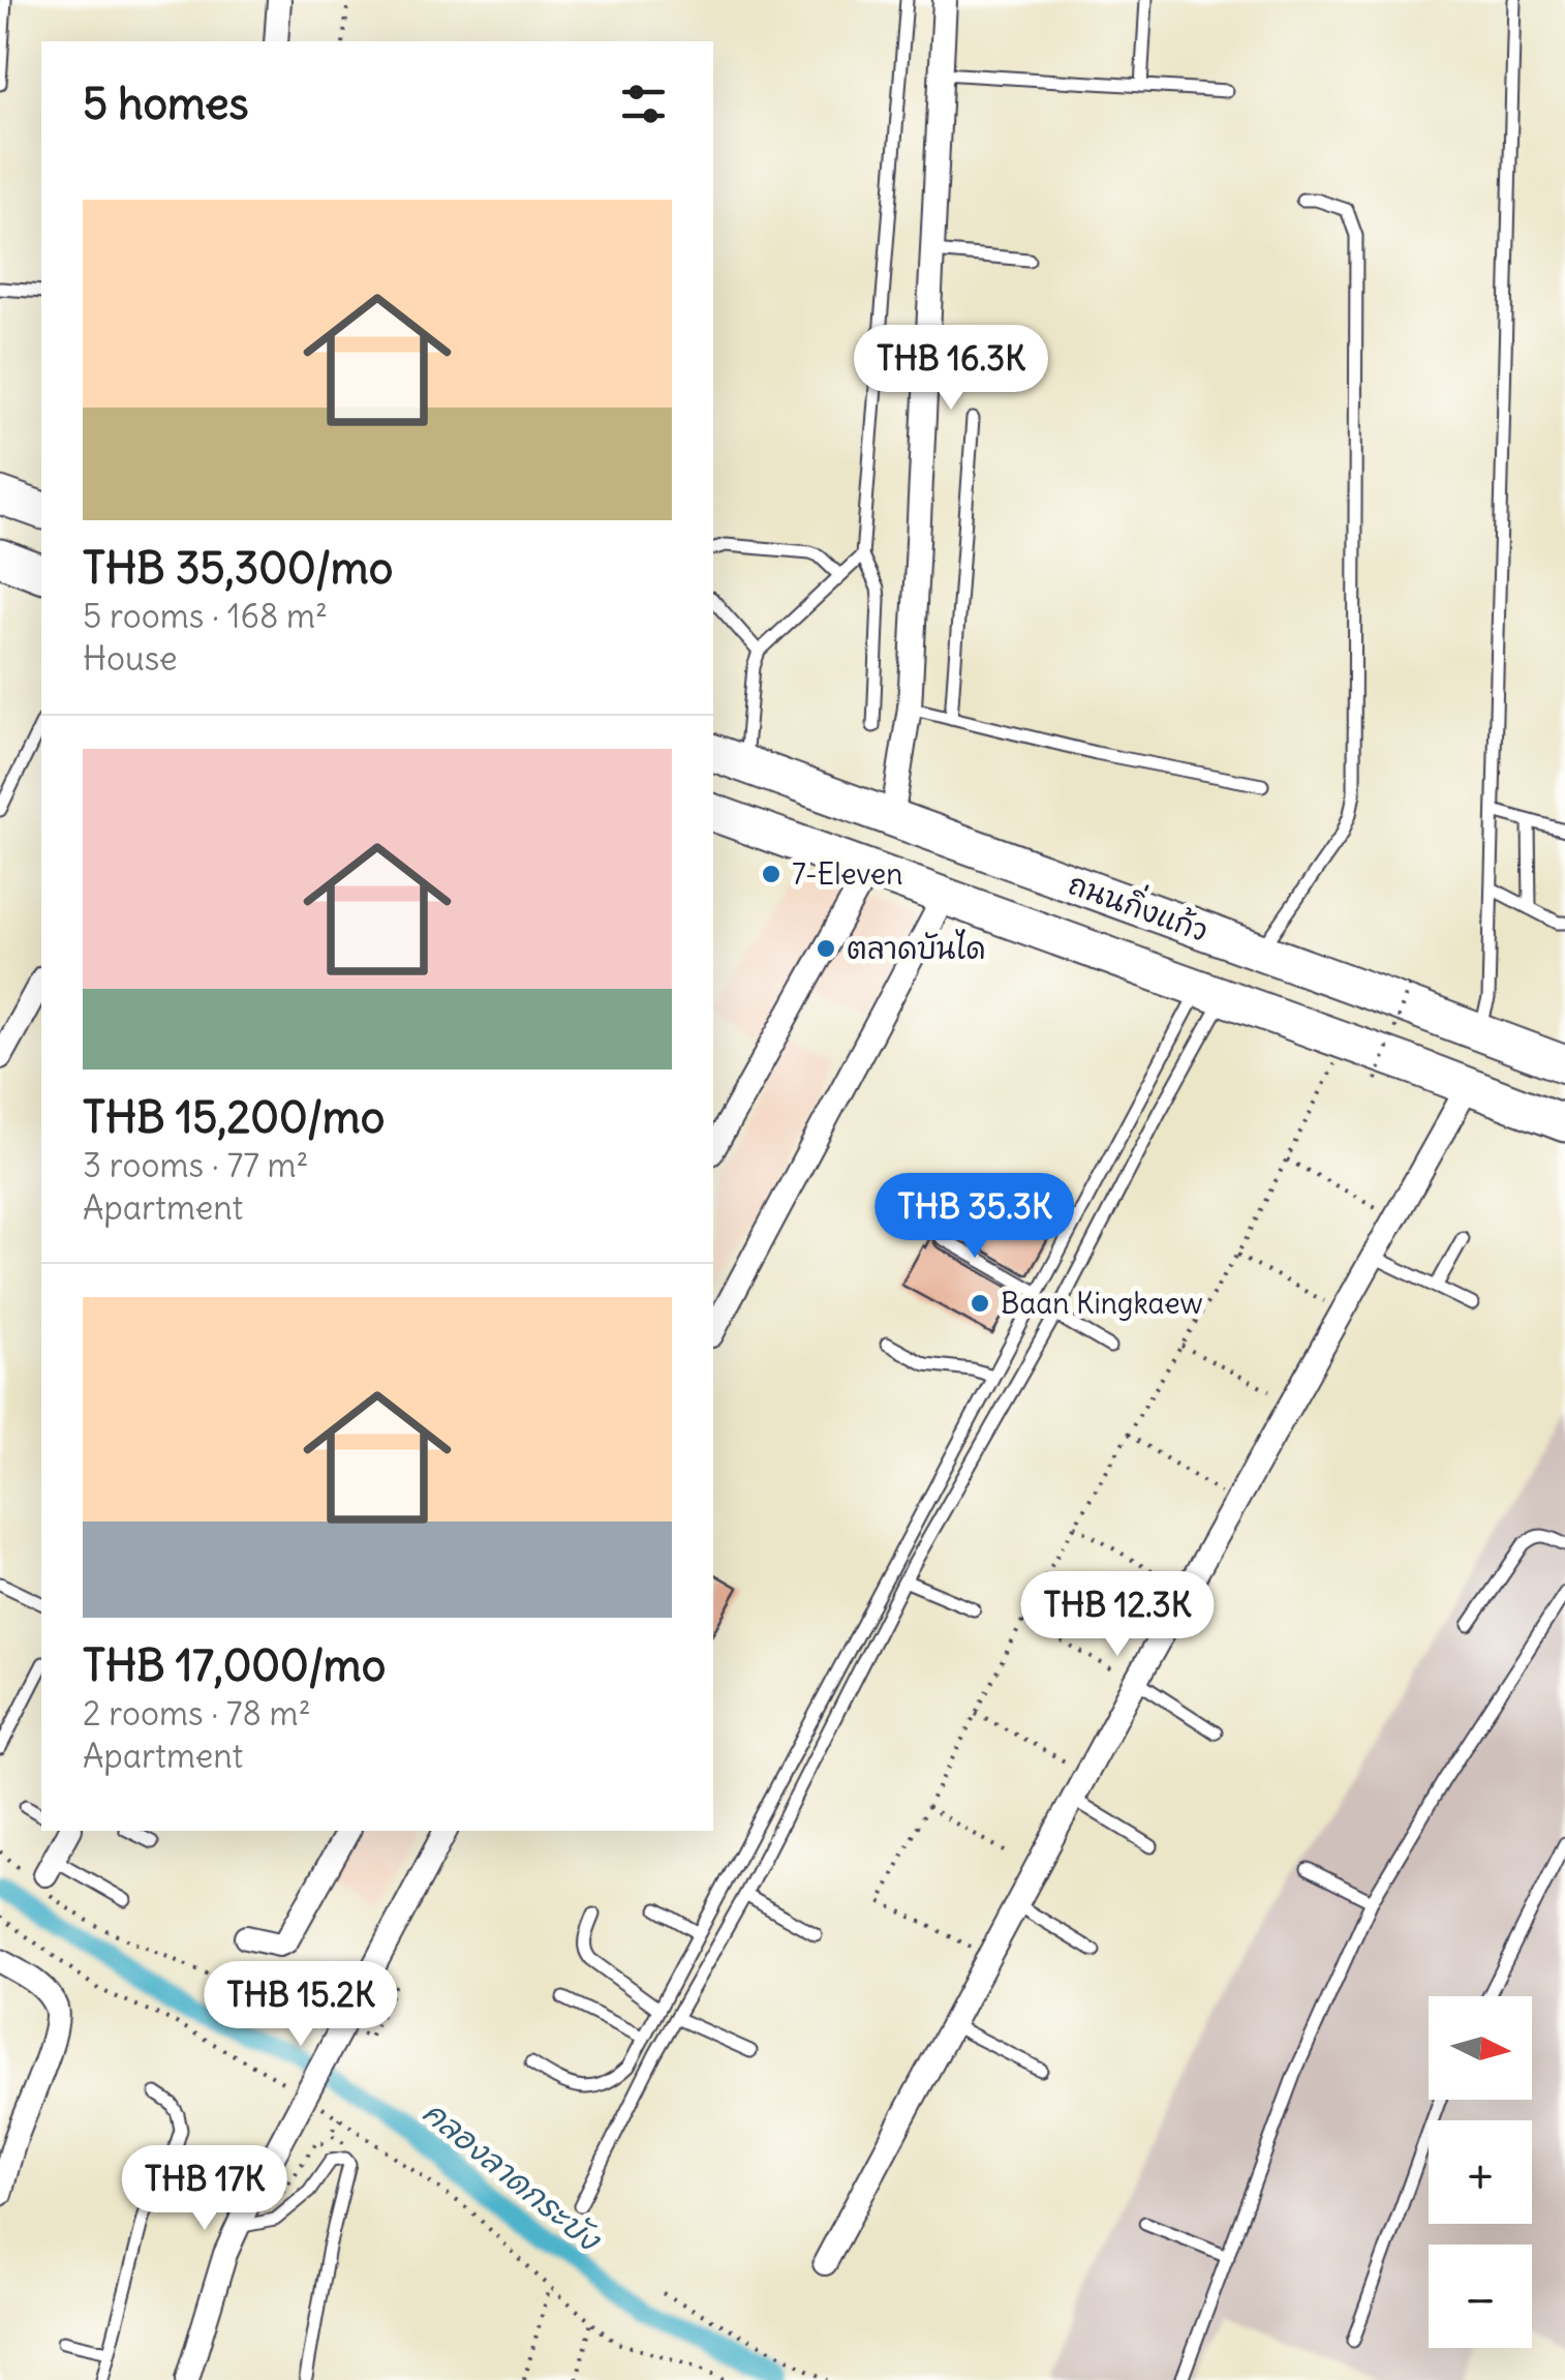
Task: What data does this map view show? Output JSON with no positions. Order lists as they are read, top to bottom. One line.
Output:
{"streets":{"main road":["ถนนกิ่งแก้ว"]},"water":["คลองลาดกระบัง"],"places":["7-Eleven","ตลาดบันได","Baan Kingkaew"],"north":"right","page":{"heading":"5 homes","list":[{"name":"THB 35,300/mo","note":"5 rooms · 168 m² · House"},{"name":"THB 15,200/mo","note":"3 rooms · 77 m² · Apartment"},{"name":"THB 17,000/mo","note":"2 rooms · 78 m² · Apartment"}],"price":["THB 16.3K","THB 35.3K","THB 12.3K","THB 15.2K","THB 17K"],"map_buttons":["+","−"]}}
